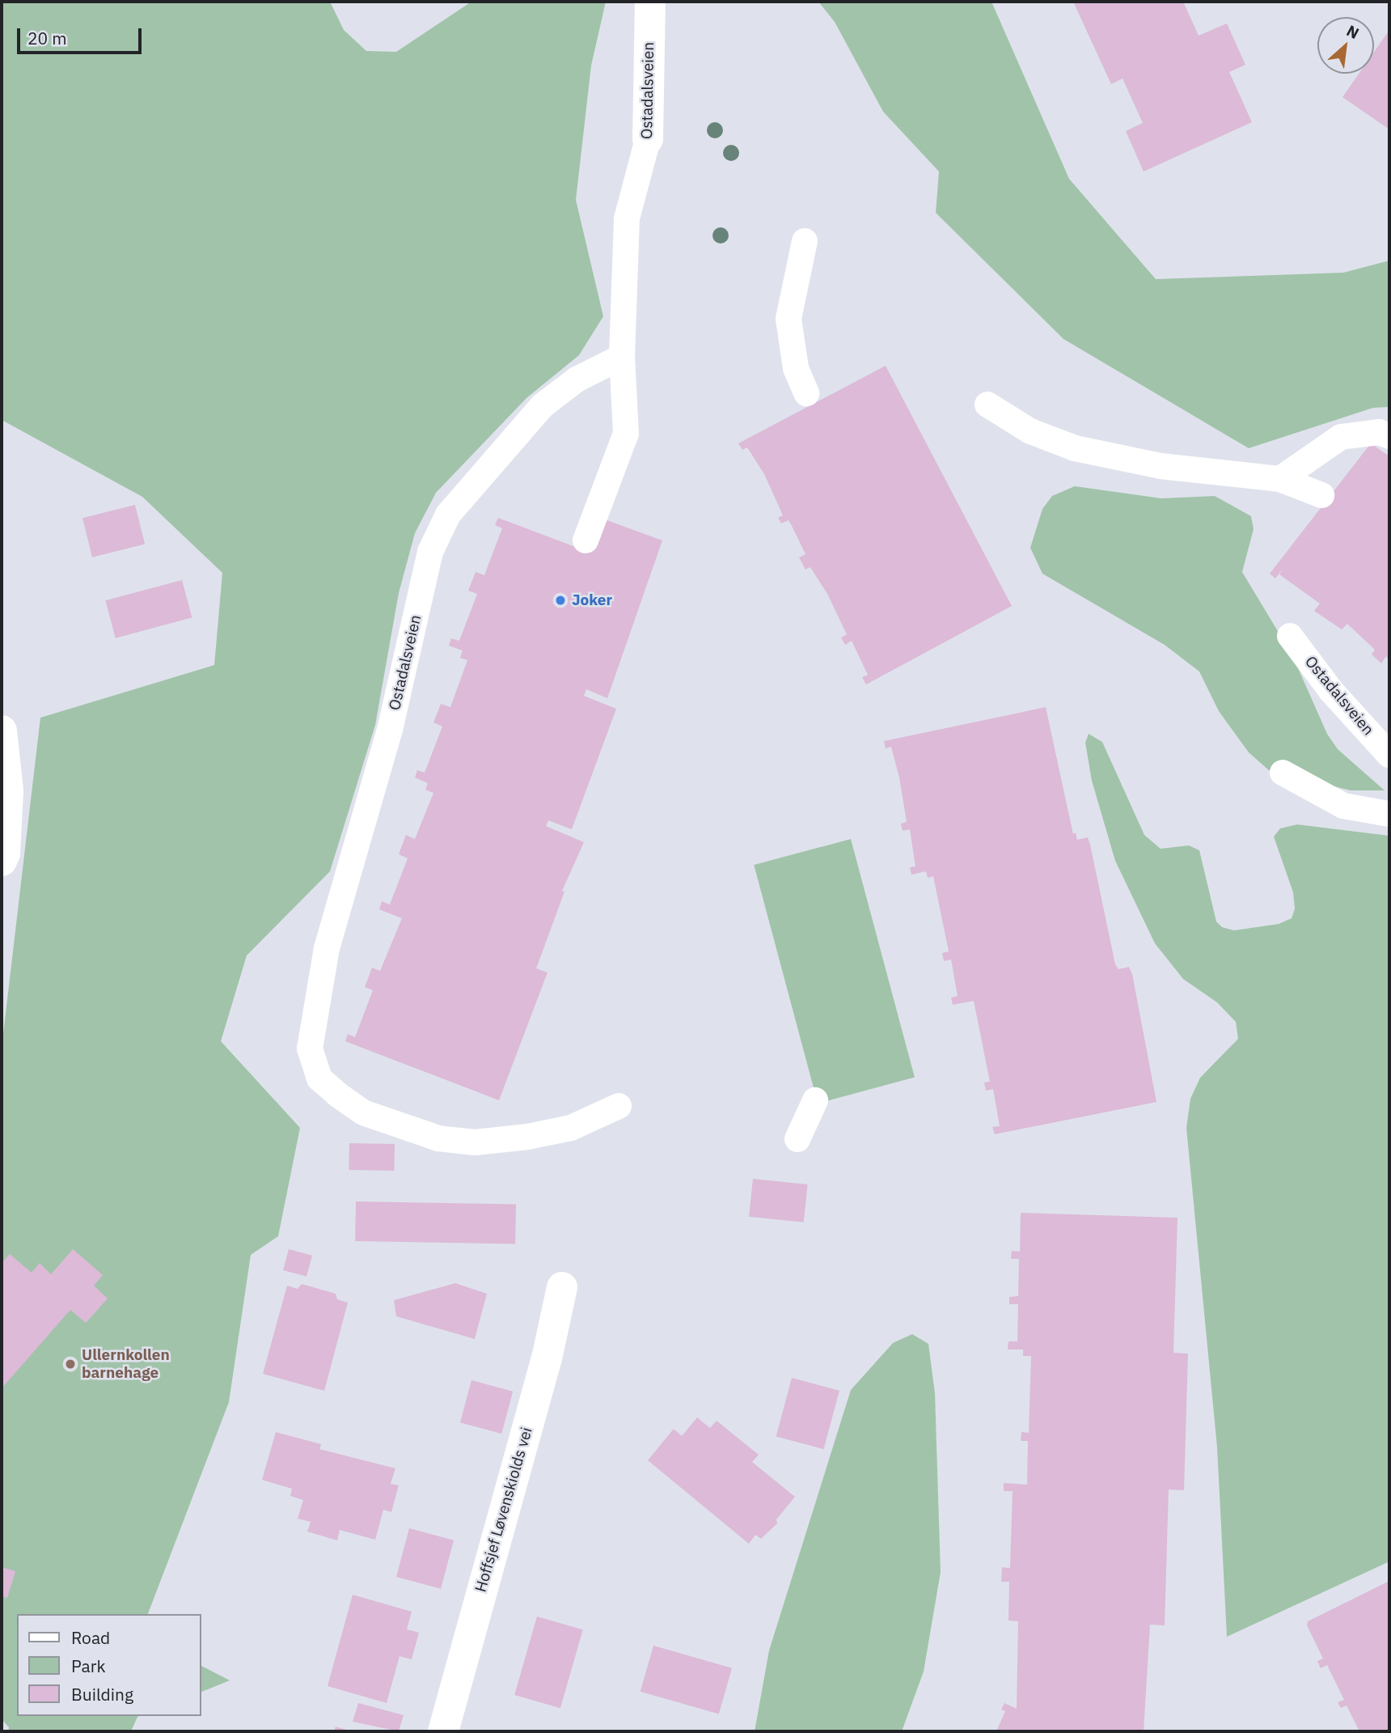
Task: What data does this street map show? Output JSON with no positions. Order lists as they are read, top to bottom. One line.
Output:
{"streets":{"street":["Ostadalsveien","Hoffsjef Løvenskiolds vei"]},"places":["Joker","Ullernkollen barnehage"],"legend":["Road","Park","Building"],"scale_bar":"20 m","north":"top right"}
